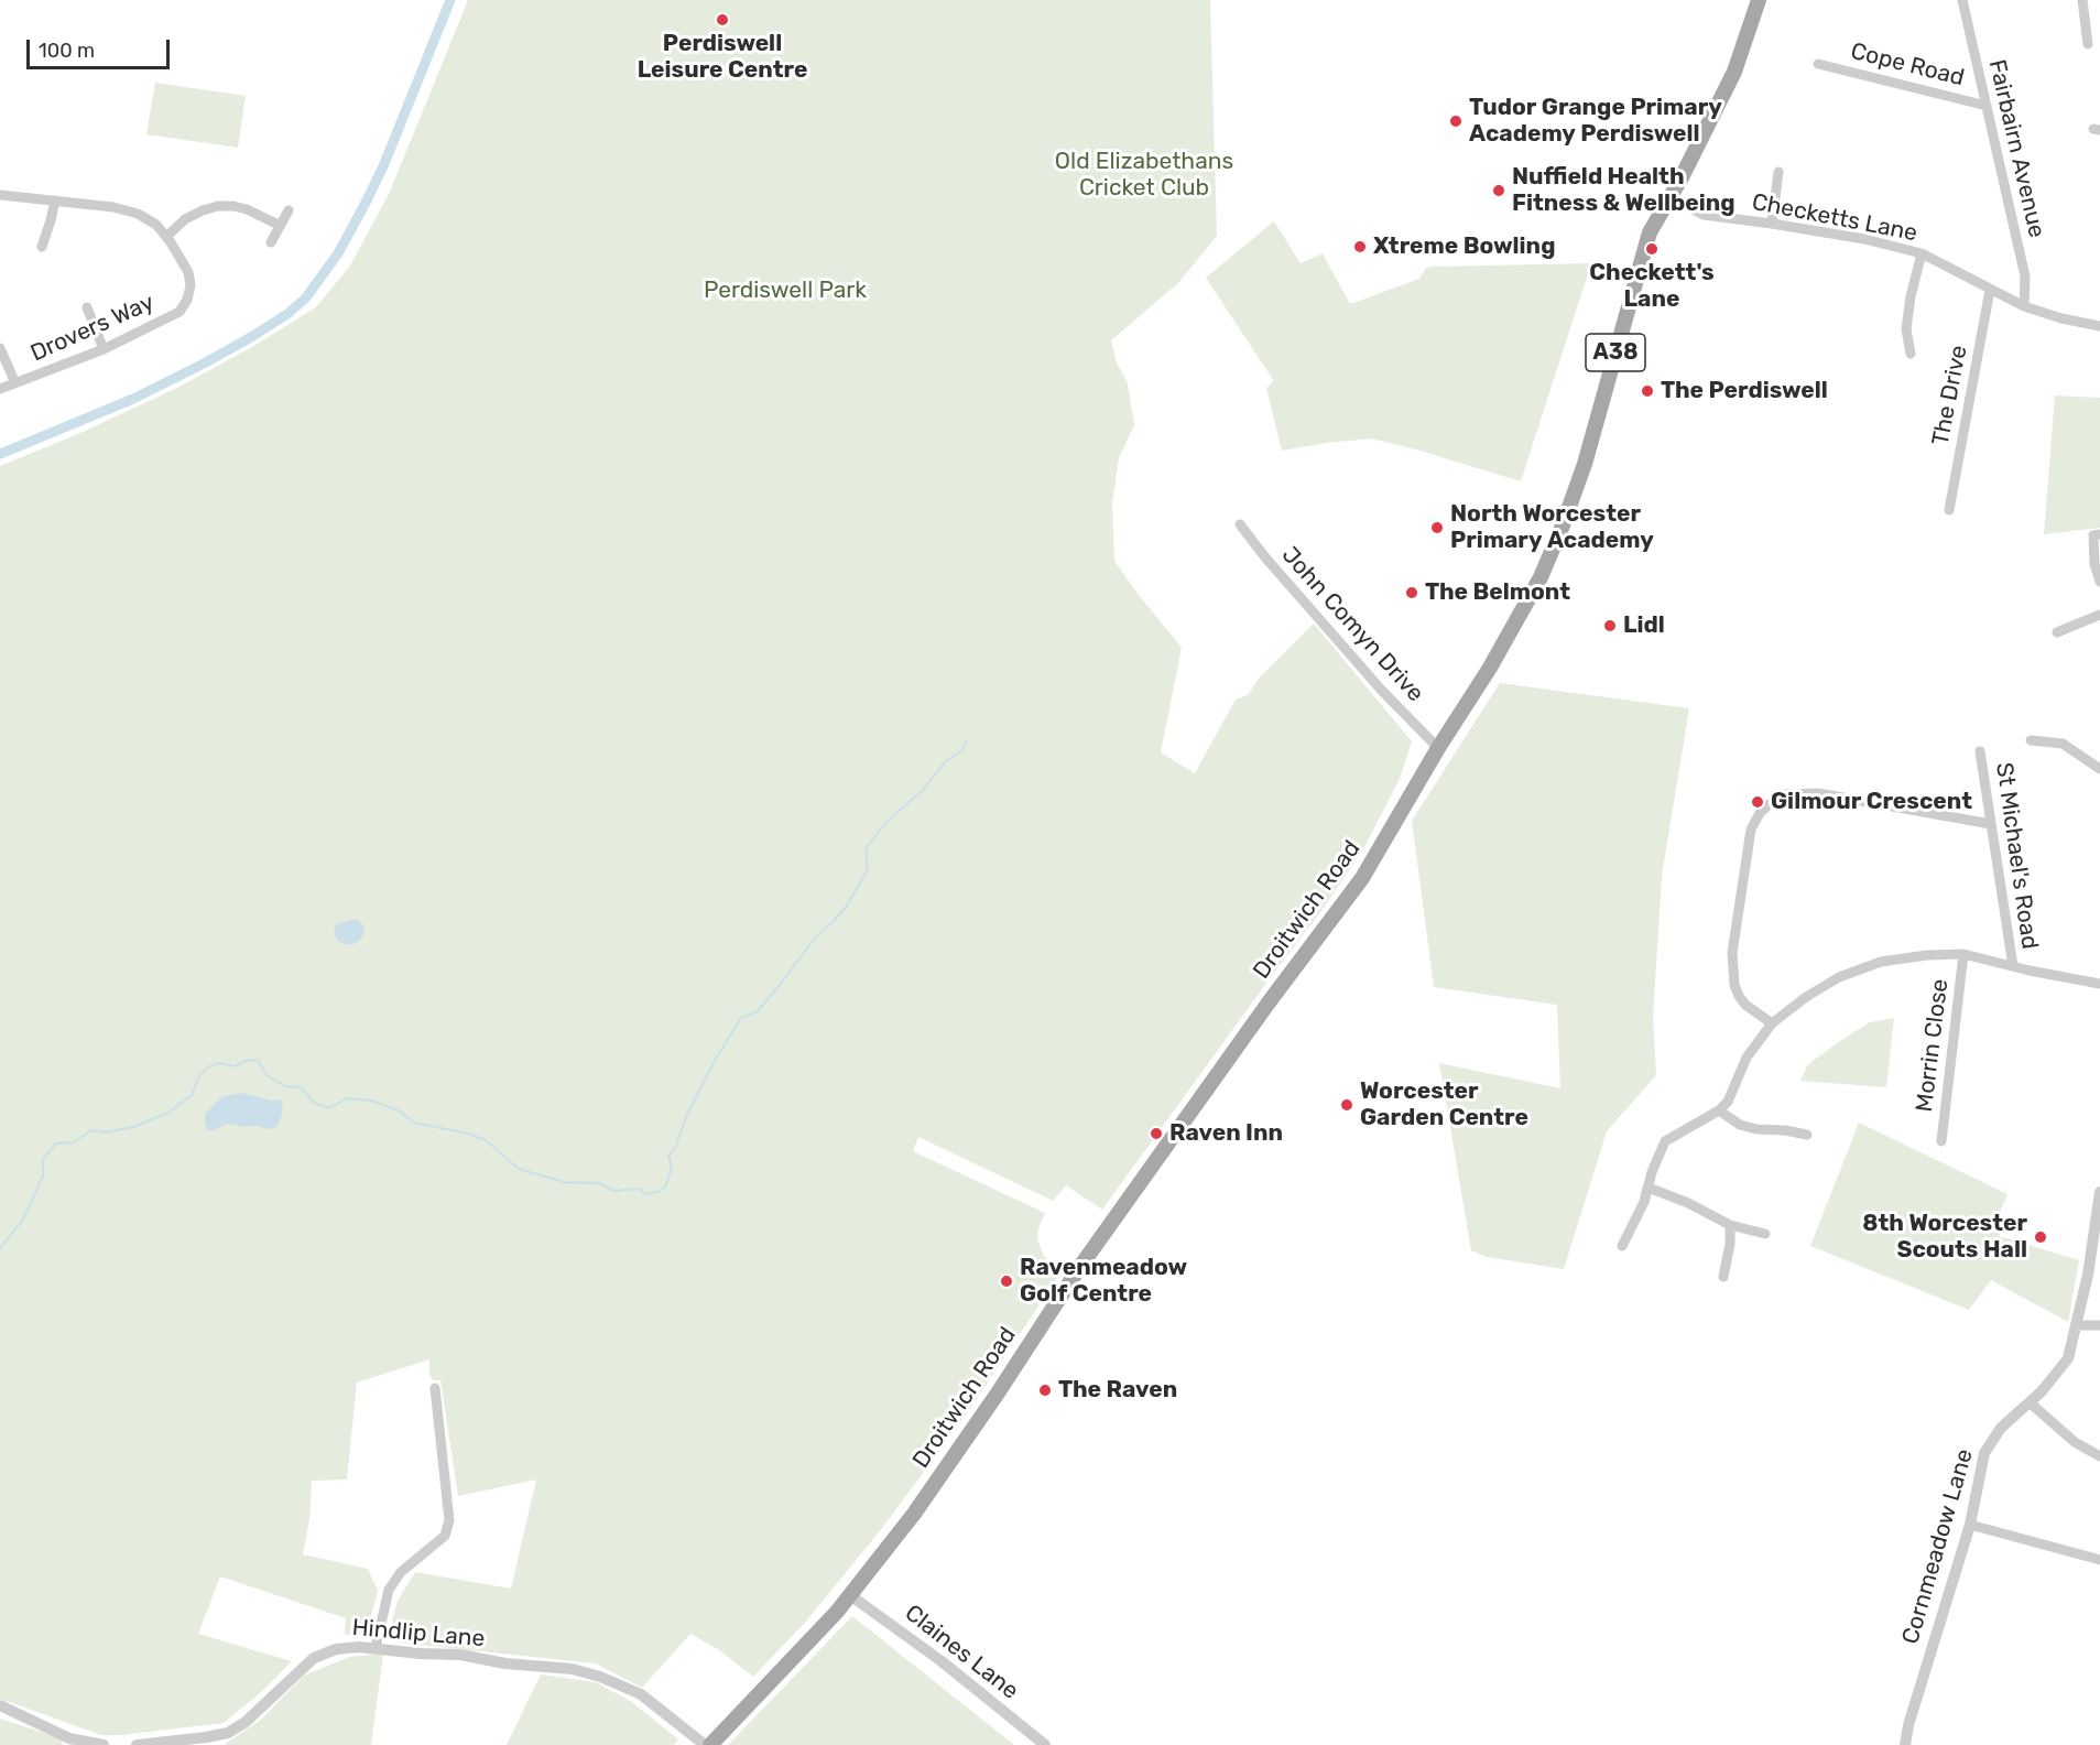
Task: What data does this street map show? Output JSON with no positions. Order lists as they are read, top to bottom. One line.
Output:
{"streets":{"main road":["A38","Droitwich Road"],"street":["Cope Road","Fairbairn Avenue","Checketts Lane","Drovers Way","The Drive","John Comyn Drive","St Michael's Road","Morrin Close","Cornmeadow Lane","Hindlip Lane","Claines Lane"]},"crossings":[["Cope Road","Fairbairn Avenue"],["Fairbairn Avenue","Checketts Lane"],["Checketts Lane","The Drive"],["Checketts Lane","Droitwich Road"],["John Comyn Drive","Droitwich Road"],["Droitwich Road","Hindlip Lane"],["Droitwich Road","Claines Lane"]],"parks":["Old Elizabethans Cricket Club","Perdiswell Park"],"places":["Perdiswell Leisure Centre","Tudor Grange Primary Academy Perdiswell","Nuffield Health Fitness & Wellbeing","Xtreme Bowling","Checkett's Lane","The Perdiswell","North Worcester Primary Academy","The Belmont","Lidl","Gilmour Crescent","Worcester Garden Centre","Raven Inn","8th Worcester Scouts Hall","Ravenmeadow Golf Centre","The Raven"],"scale_bar":"100 m"}
